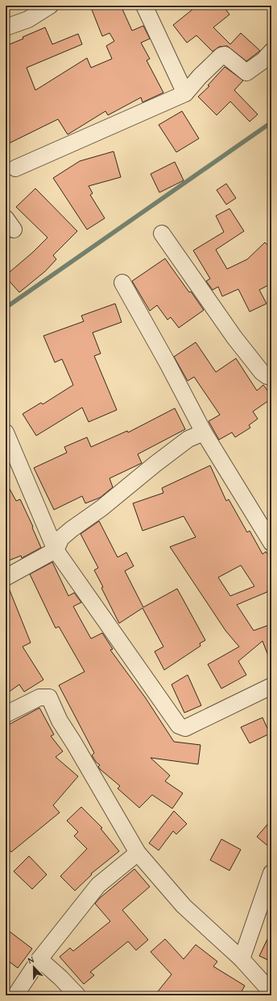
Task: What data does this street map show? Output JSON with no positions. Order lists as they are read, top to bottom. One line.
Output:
{"north":"top"}
